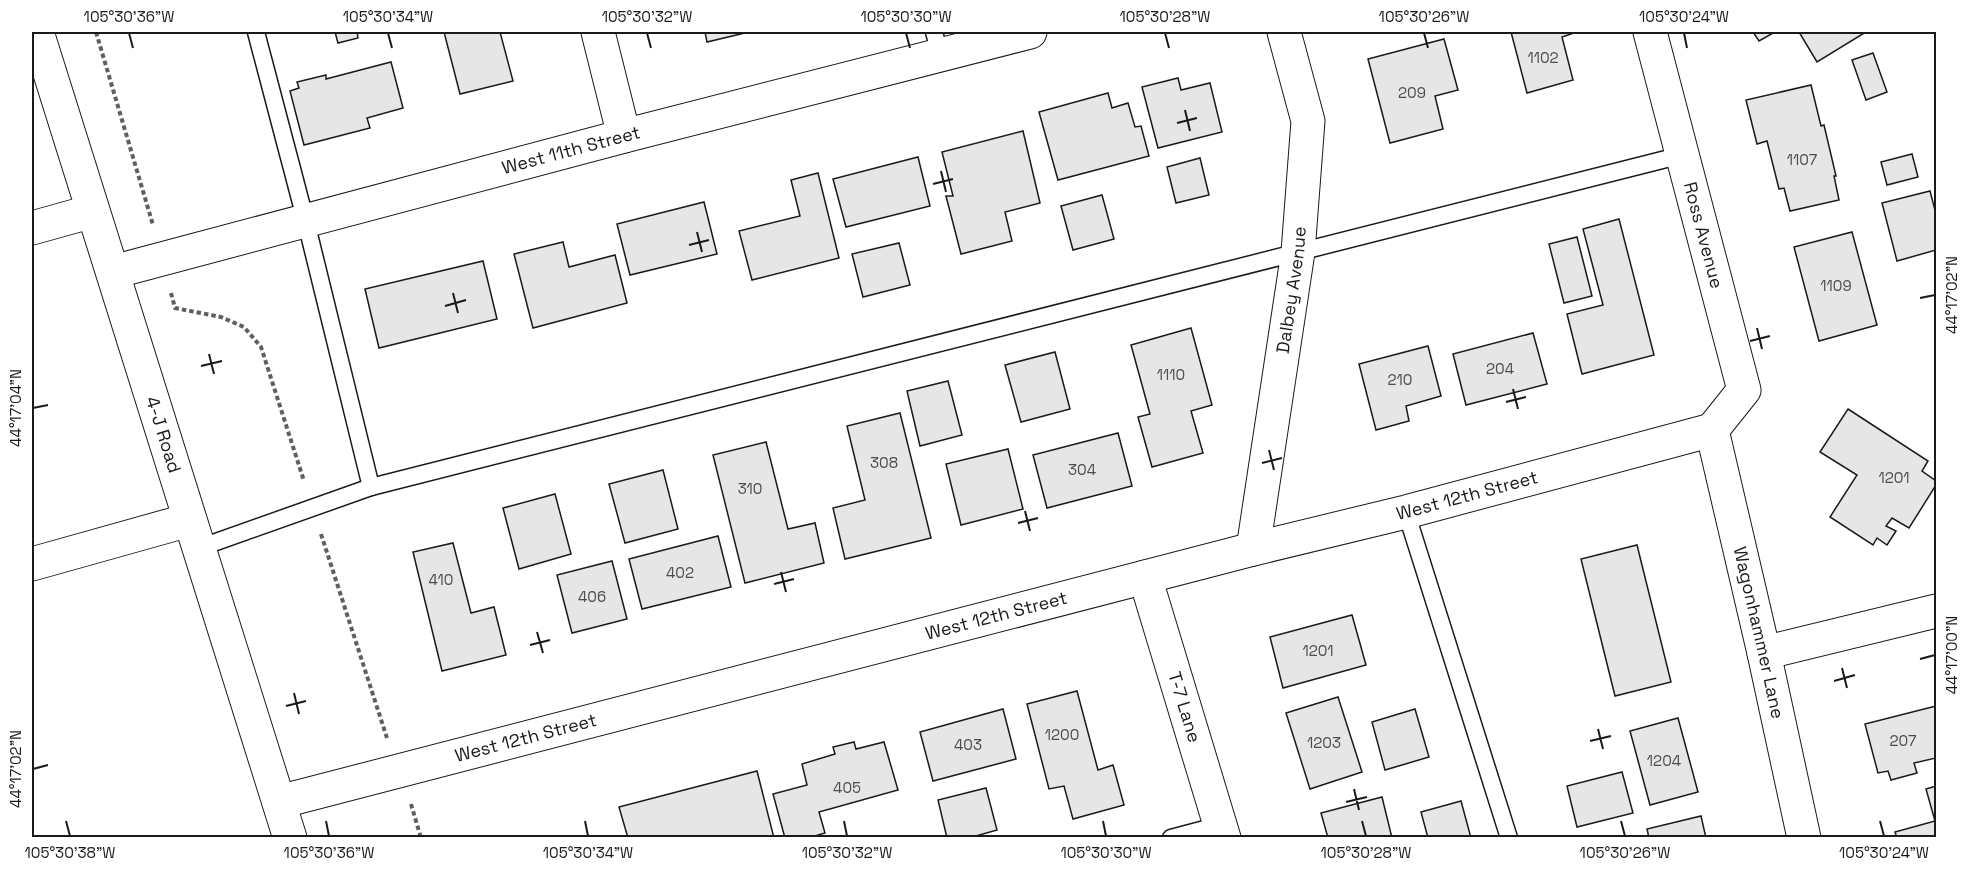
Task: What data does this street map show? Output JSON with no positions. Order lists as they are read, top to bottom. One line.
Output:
{"streets":{"street":["West 11th Street","Ross Avenue","Dalbey Avenue","4-J Road","West 12th Street","Wagonhammer Lane","T-7 Lane"]},"crossings":[["West 11th Street","4-J Road"],["Ross Avenue","West 12th Street"],["Ross Avenue","Wagonhammer Lane"],["Dalbey Avenue","West 12th Street"],["4-J Road","West 12th Street"],["West 12th Street","Wagonhammer Lane"],["West 12th Street","T-7 Lane"]],"house_numbers":["1102","209","1107","1109","204","1110","210","308","304","1201","310","402","410","406","1201","1200","207","1203","403","1204","405"],"coordinates":["105°30'36\"W","105°30'34\"W","105°30'32\"W","105°30'30\"W","105°30'28\"W","105°30'26\"W","105°30'24\"W","44°17'02\"N","44°17'04\"N","44°17'00\"N","105°30'38\"W"]}
